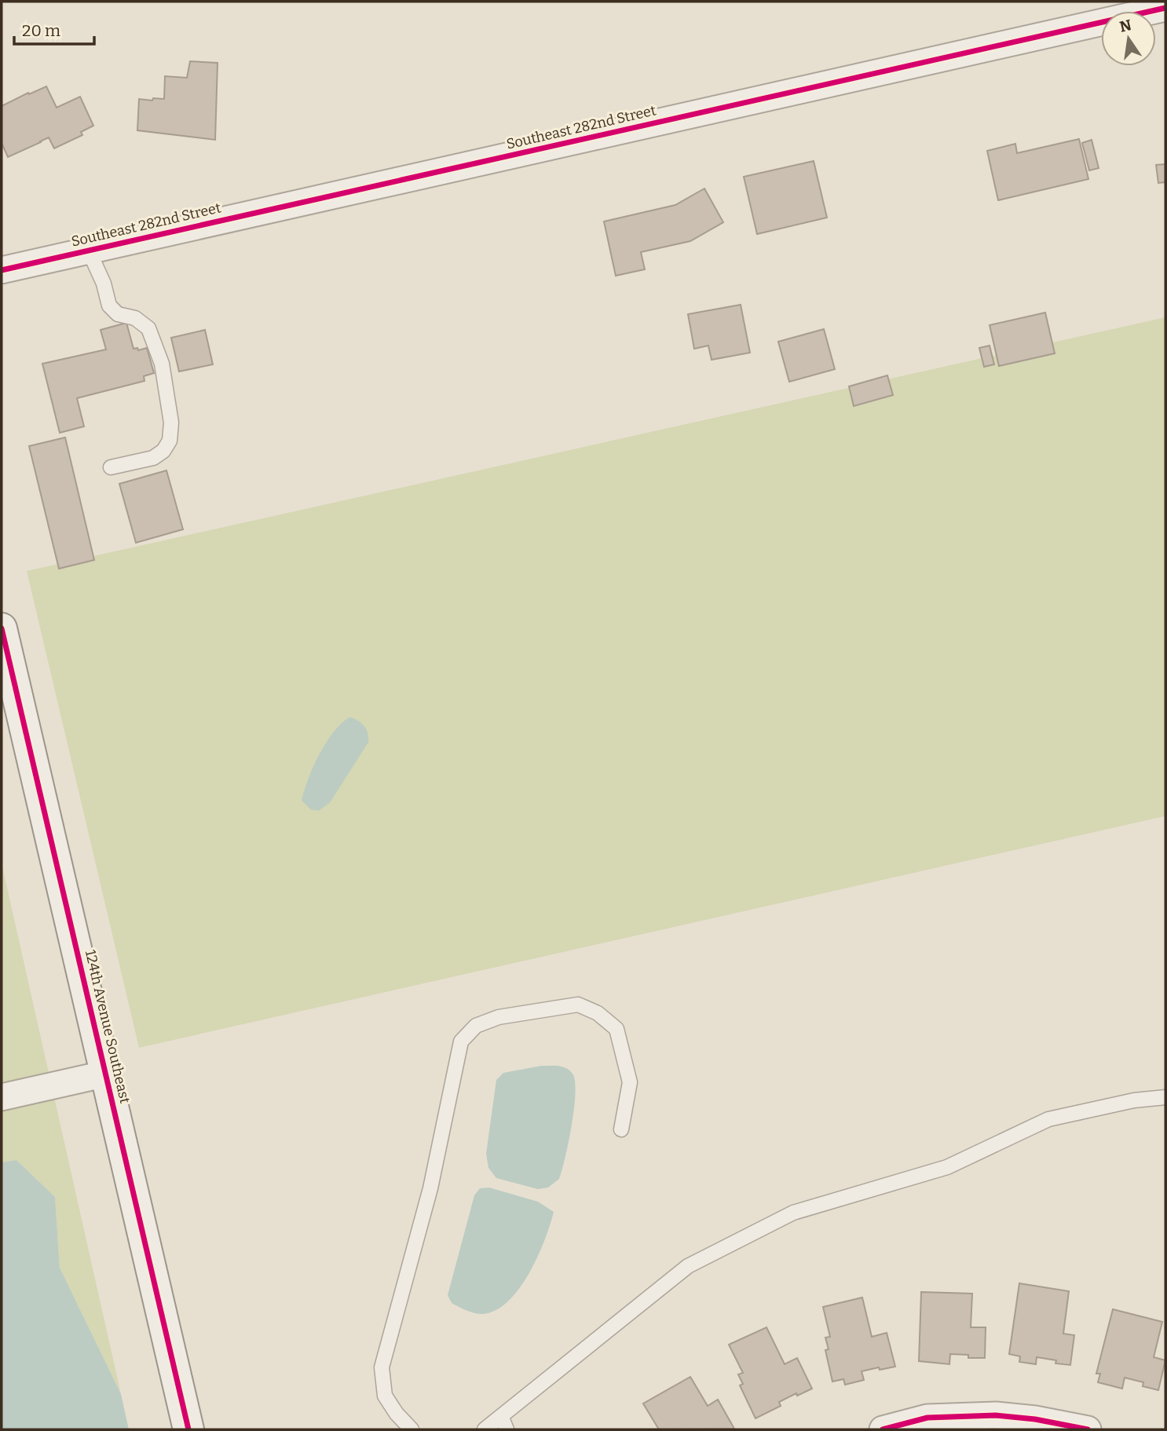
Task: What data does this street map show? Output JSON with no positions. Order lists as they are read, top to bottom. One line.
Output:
{"streets":{"street":["Southeast 282nd Street","124th Avenue Southeast"]},"scale_bar":"20 m","north":"top"}
